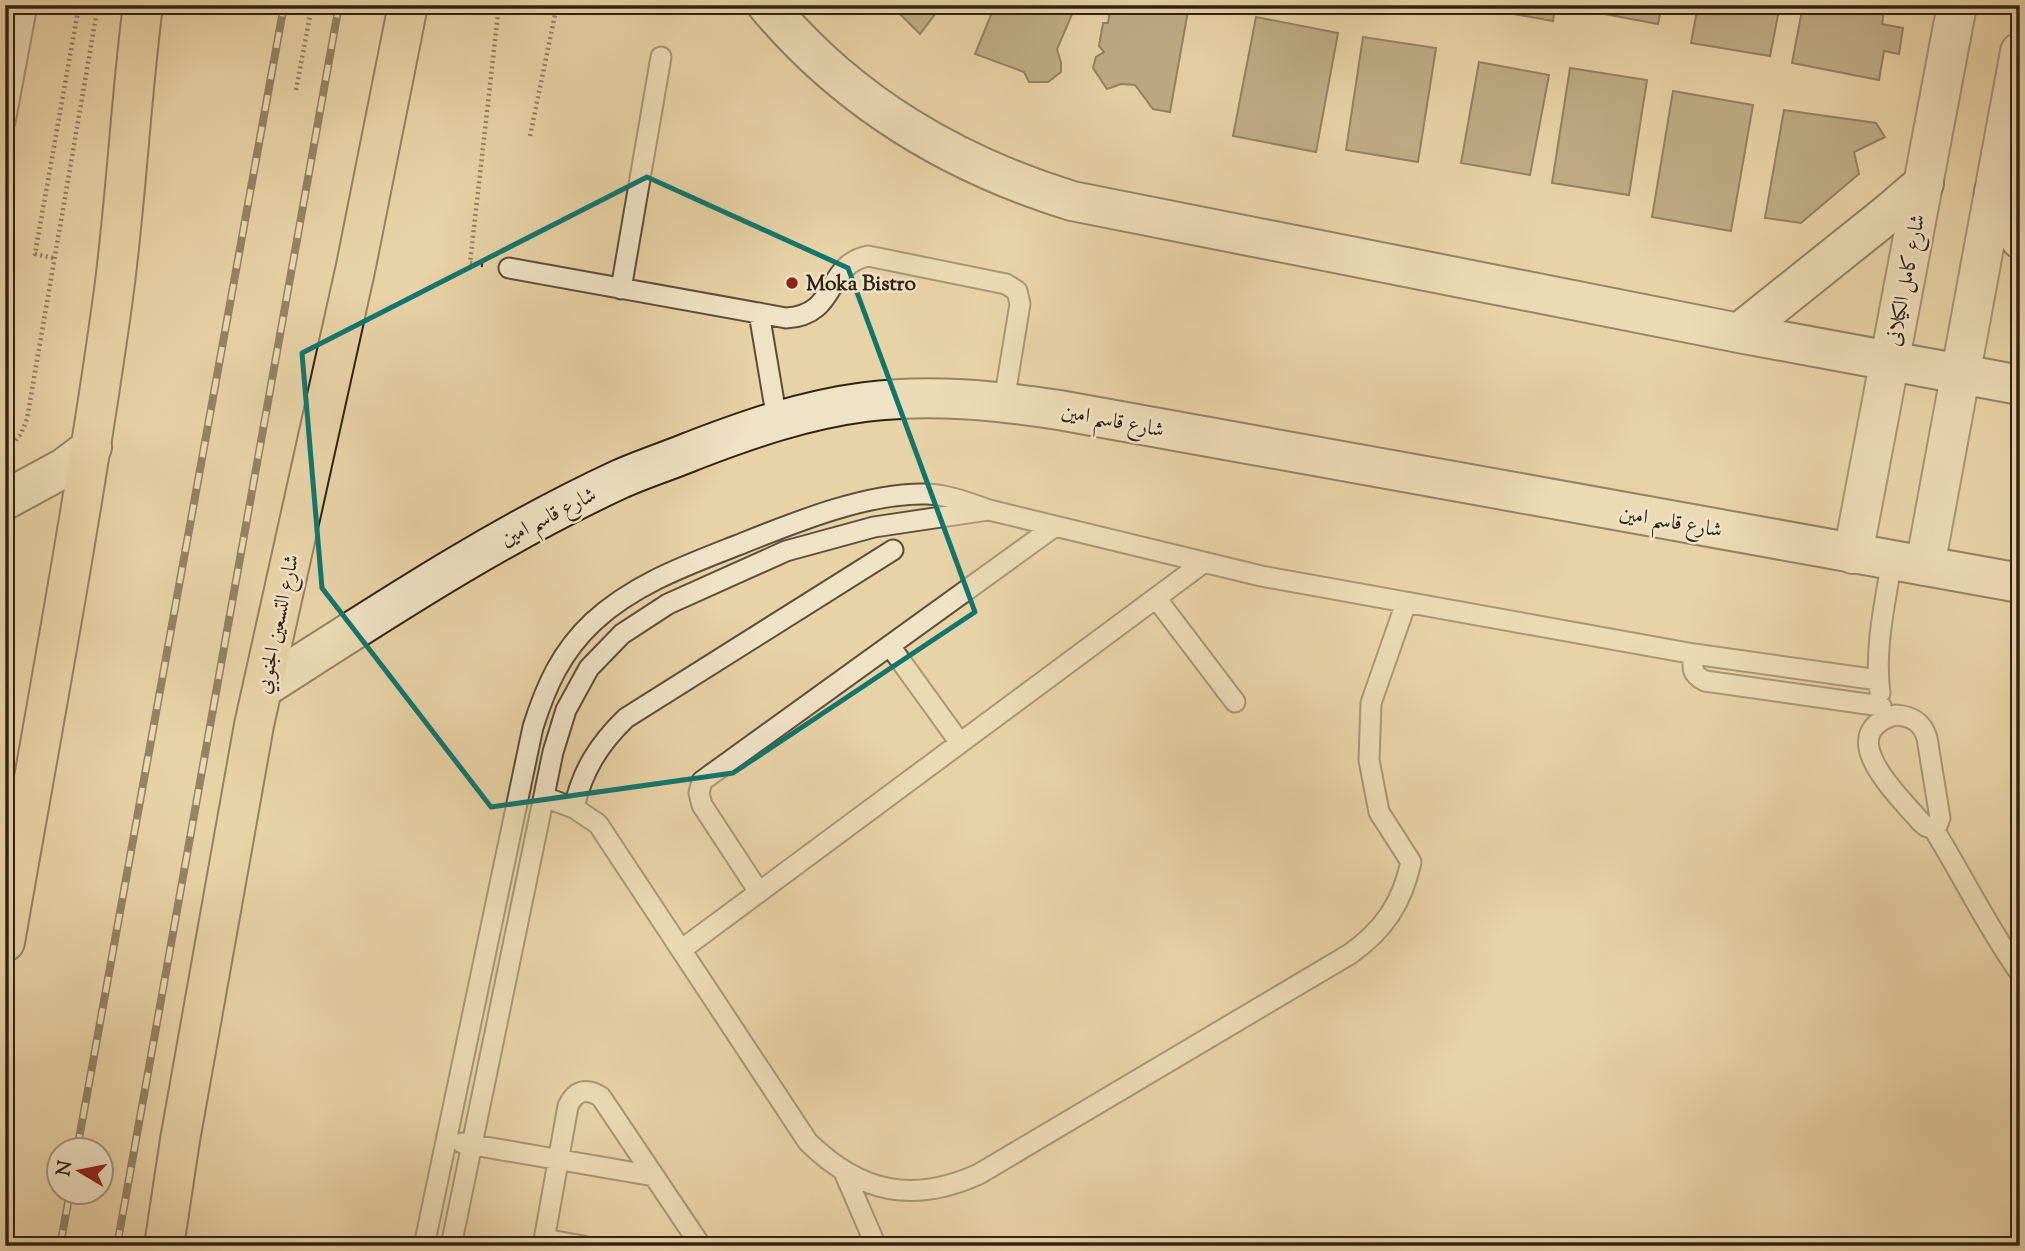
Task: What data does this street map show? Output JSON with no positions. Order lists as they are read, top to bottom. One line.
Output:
{"streets":{"highway":["شارع التسعين الجنوبي"],"main road":["شارع كامل الكيلانى","شارع قاسم امين"]},"crossings":[["شارع كامل الكيلانى","شارع قاسم امين"],["شارع قاسم امين","شارع التسعين الجنوبي"]],"places":["Moka Bistro"],"north":"left"}
